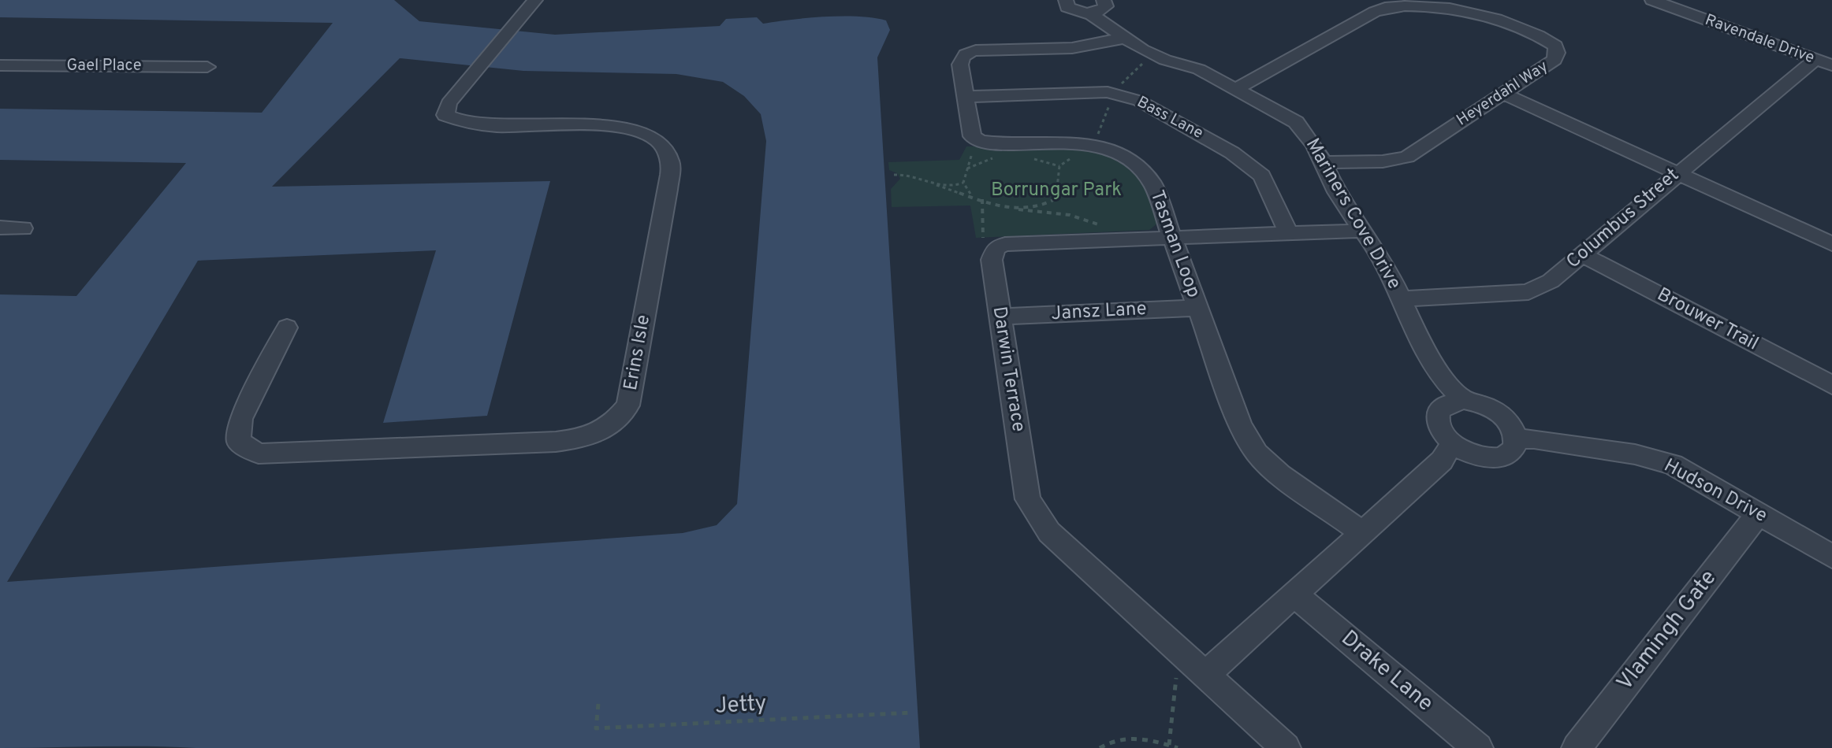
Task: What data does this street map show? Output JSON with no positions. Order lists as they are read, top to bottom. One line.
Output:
{"streets":{"street":["Ravendale Drive","Gael Place","Heyerdahl Way","Bass Lane","Mariners Cove Drive","Columbus Street","Tasman Loop","Jansz Lane","Brouwer Trail","Erins Isle","Darwin Terrace","Hudson Drive","Vlamingh Gate","Drake Lane"],"path":["Jetty"]},"crossings":[["Ravendale Drive","Columbus Street"],["Heyerdahl Way","Mariners Cove Drive"],["Mariners Cove Drive","Columbus Street"],["Mariners Cove Drive","Hudson Drive"],["Columbus Street","Brouwer Trail"],["Tasman Loop","Jansz Lane"],["Jansz Lane","Darwin Terrace"],["Hudson Drive","Vlamingh Gate"]],"parks":["Borrungar Park"]}
